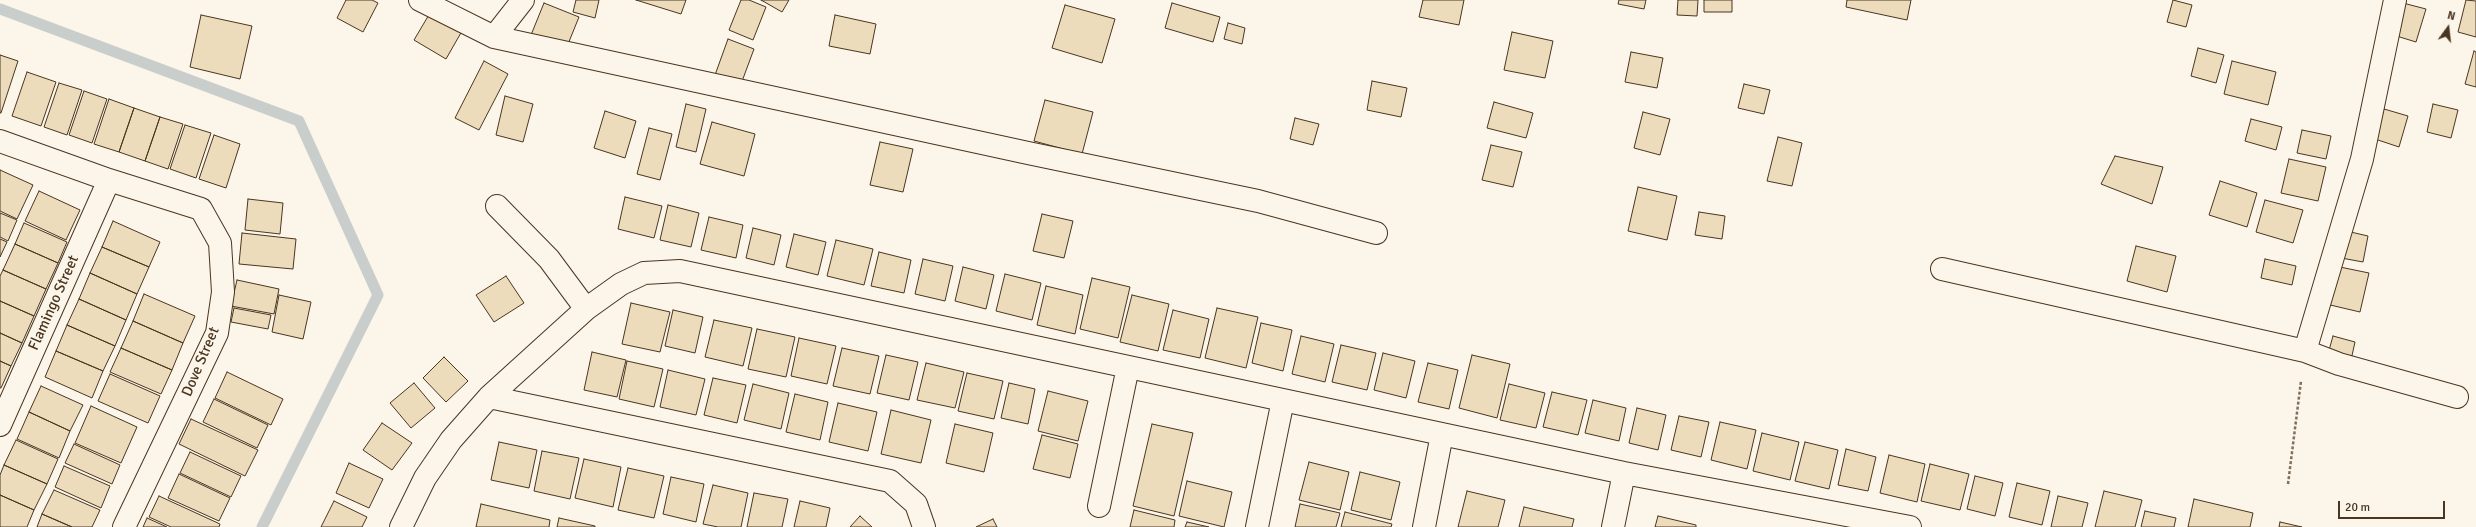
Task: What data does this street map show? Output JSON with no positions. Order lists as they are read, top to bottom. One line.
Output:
{"streets":{"street":["Flamingo Street","Dove Street"]},"crossings":[["Flamingo Street","Dove Street"]],"scale_bar":"20 m","north":"top"}
